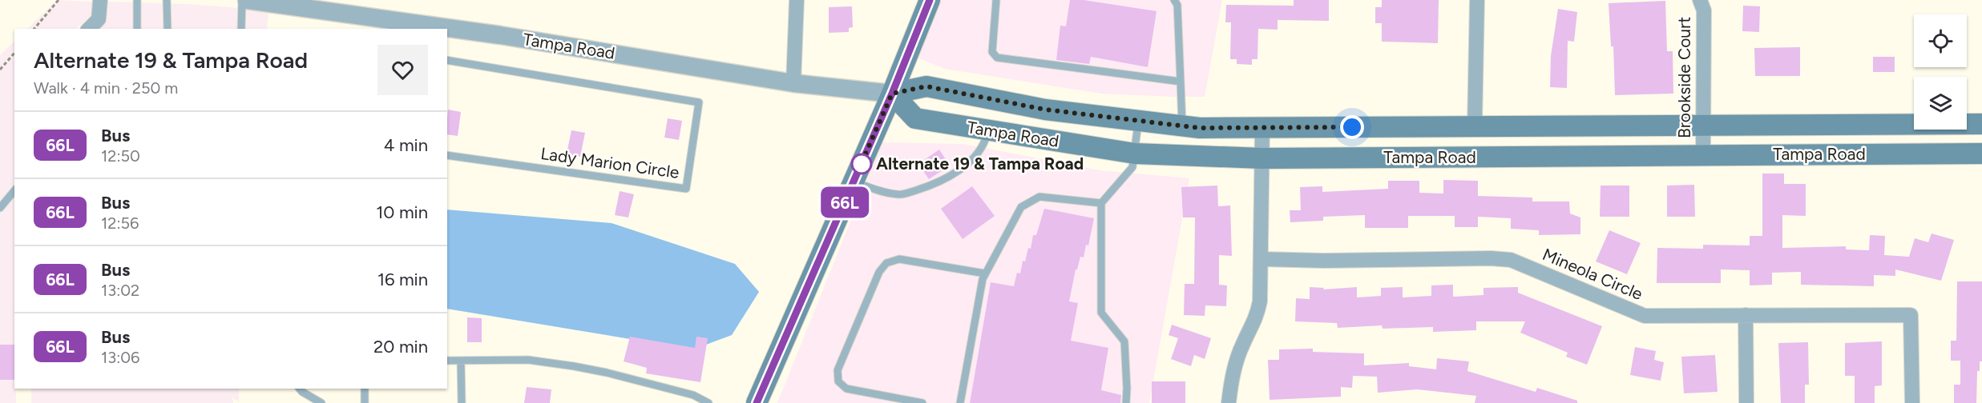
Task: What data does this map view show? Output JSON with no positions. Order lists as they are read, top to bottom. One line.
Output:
{"streets":{"main road":["Tampa Road"],"street":["Brookside Court","Mineola Circle"],"lane":["Lady Marion Circle"]},"crossings":[["Tampa Road","Brookside Court"]],"places":["Alternate 19 & Tampa Road"],"lines":["bus line 66L"],"page":{"on_map":"66L","heading":["Alternate 19 & Tampa Road","Walk · 4 min · 250 m"],"list":[{"mark":"66L","name":"Bus","note":"12:50","value":"4 min"},{"mark":"66L","name":"Bus","note":"12:56","value":"10 min"},{"mark":"66L","name":"Bus","note":"13:02","value":"16 min"},{"mark":"66L","name":"Bus","note":"13:06","value":"20 min"}]}}
